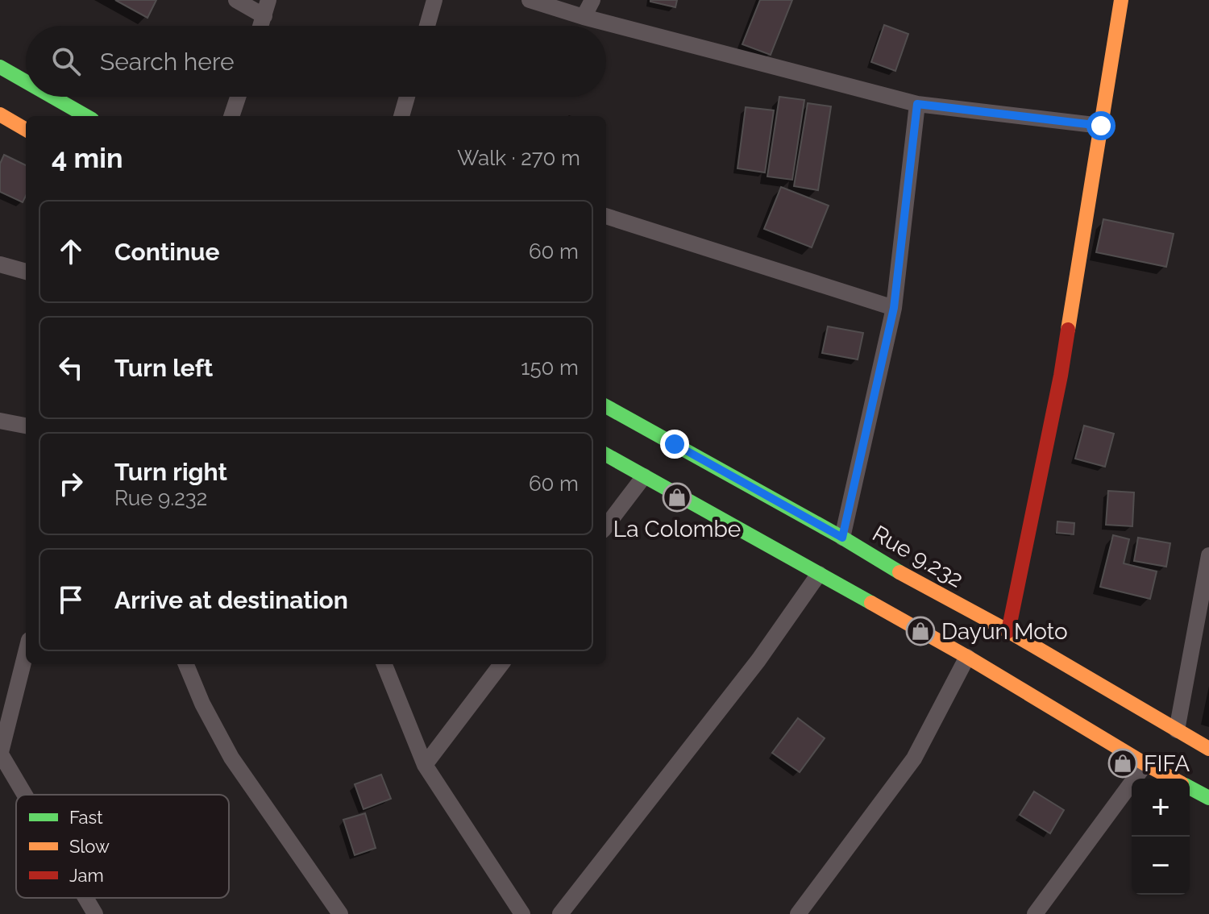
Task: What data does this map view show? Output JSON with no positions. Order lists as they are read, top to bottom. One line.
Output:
{"streets":{"street":["Rue 9.232"]},"places":{"shop":["La Colombe","Dayun Moto","FIFA"]},"legend":["Fast","Slow","Jam"],"page":{"search":"Search here","heading":["4 min","Walk · 270 m"],"list":[["Continue","60 m"],["Turn left","150 m"],["Turn right","Rue 9.232","60 m"],"Arrive at destination"],"map_buttons":["+","−"]}}
